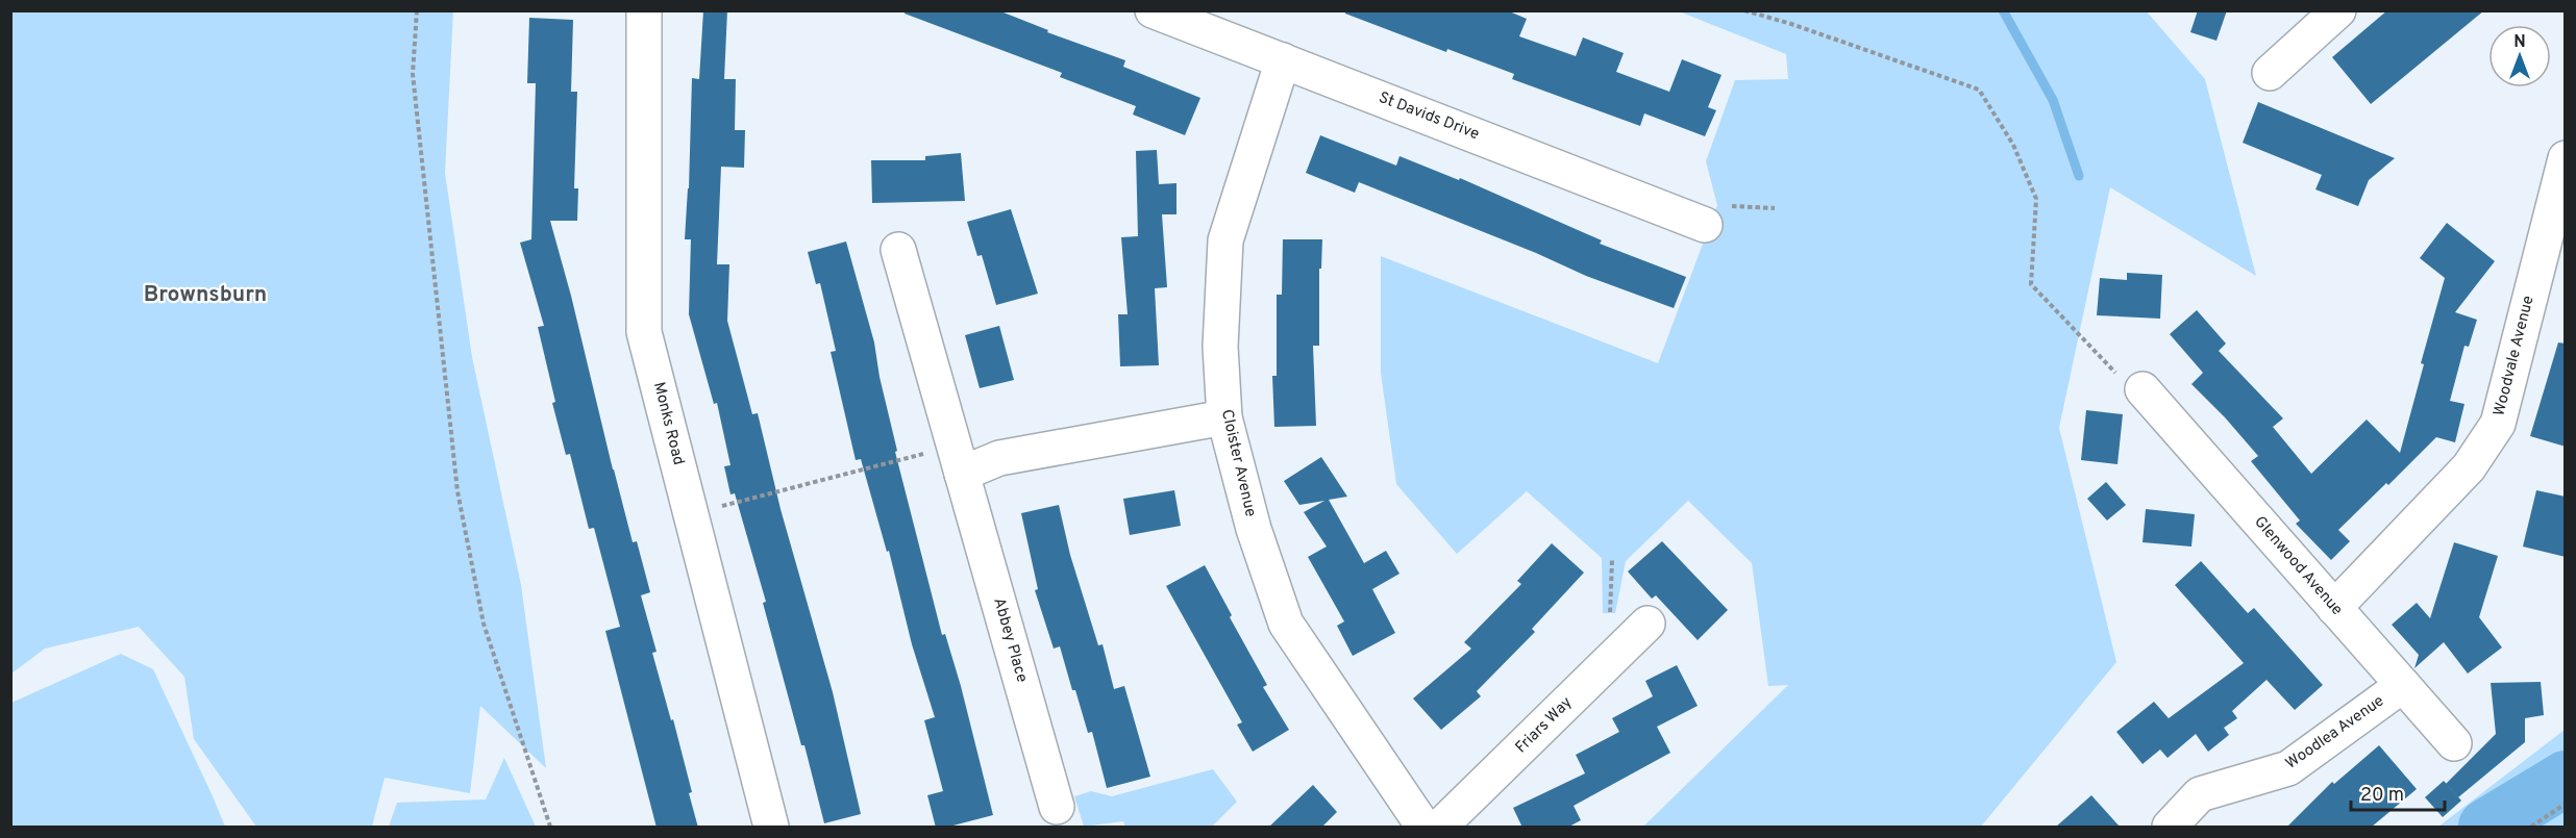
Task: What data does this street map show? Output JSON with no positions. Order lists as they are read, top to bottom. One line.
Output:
{"streets":{"street":["St Davids Drive","Woodvale Avenue","Monks Road","Cloister Avenue","Glenwood Avenue","Abbey Place","Friars Way","Woodlea Avenue"]},"crossings":[["St Davids Drive","Cloister Avenue"],["Woodvale Avenue","Glenwood Avenue"],["Glenwood Avenue","Woodlea Avenue"]],"districts":["Brownsburn"],"scale_bar":"20 m","north":"top"}
